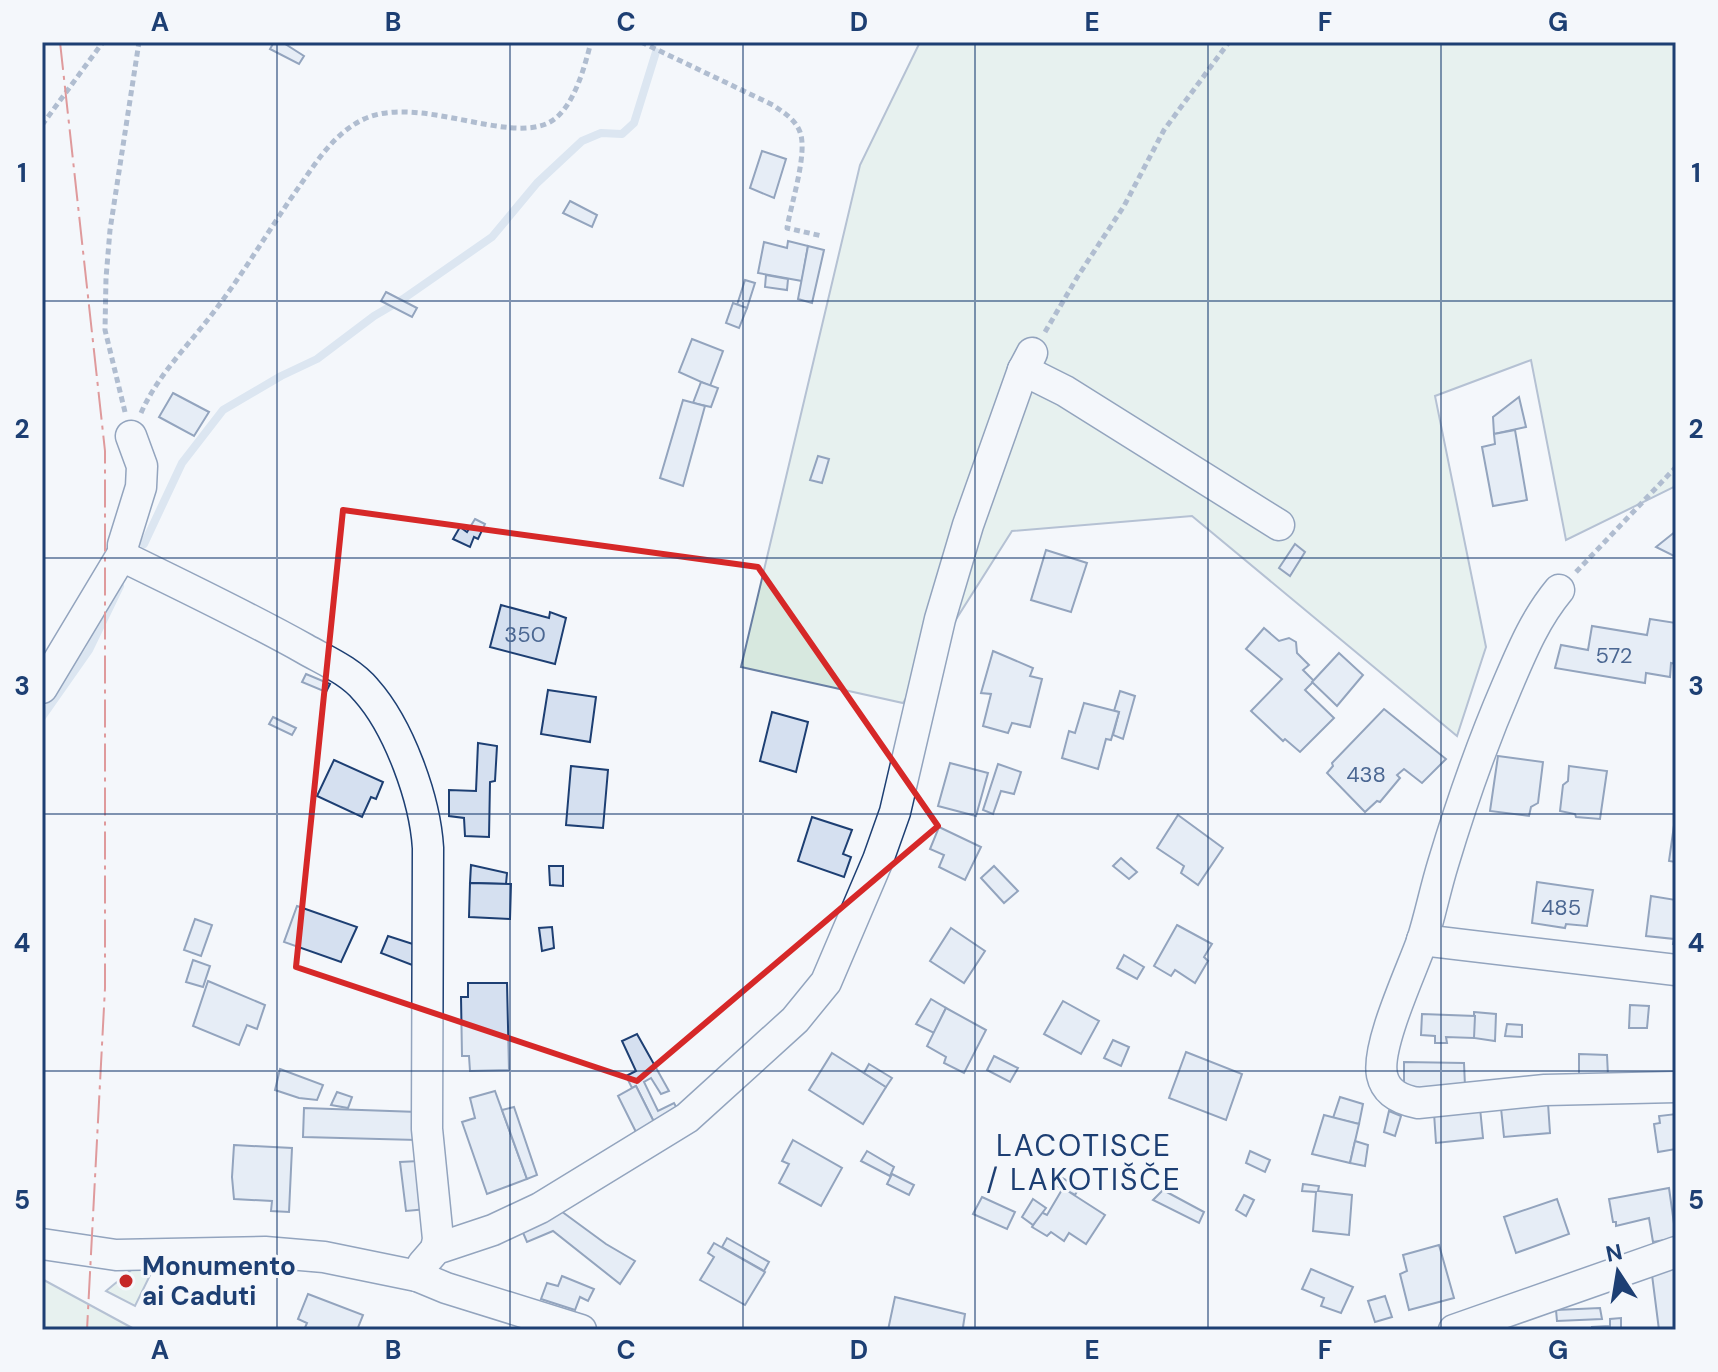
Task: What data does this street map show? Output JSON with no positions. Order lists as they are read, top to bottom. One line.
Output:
{"districts":["LACOTISCE / LAKOTIŠČE"],"places":["Monumento ai Caduti"],"house_numbers":["350","572","438","485"],"north":"top","grid":{"columns":["A","B","C","D","E","F","G"],"rows":["1","2","3","4","5"]}}
